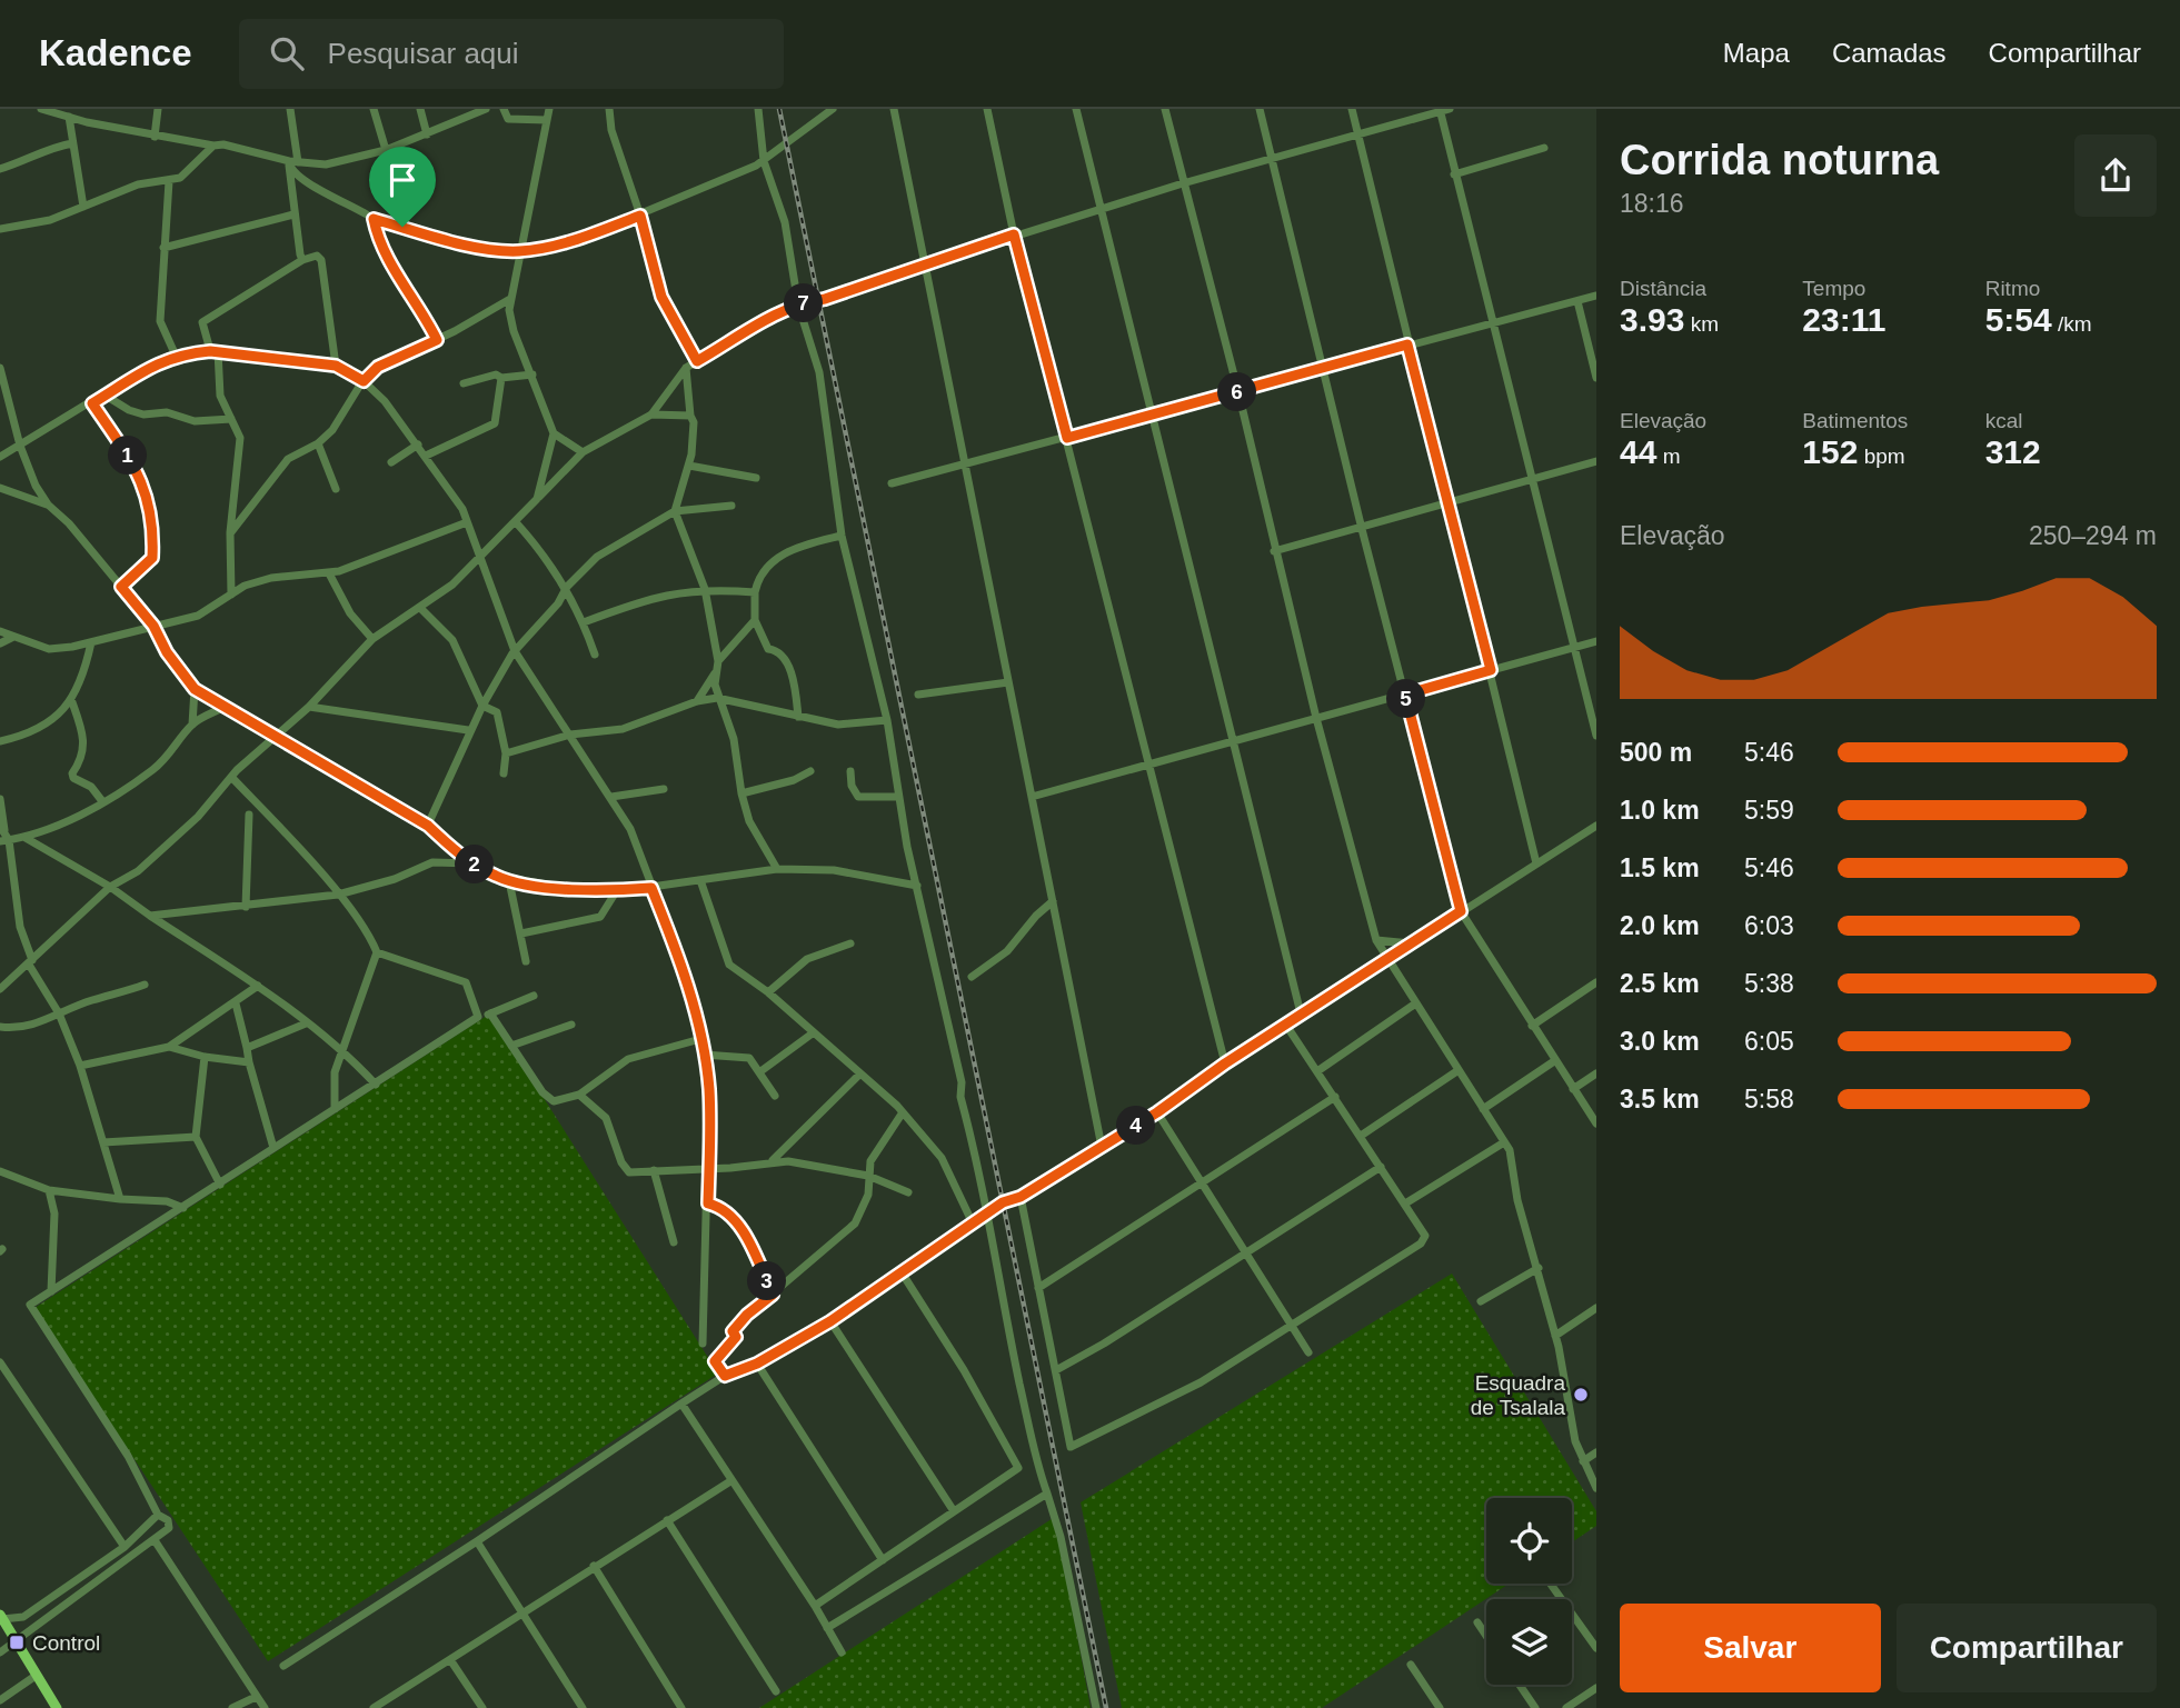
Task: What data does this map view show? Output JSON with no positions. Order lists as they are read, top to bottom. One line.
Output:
{"places":{"other":["Esquadra de Tsalala"],"transit":["Control"]},"page":{"header":"Kadence","search":"Pesquisar aqui","nav":["Mapa","Camadas","Compartilhar"],"heading":["Corrida noturna","18:16"],"stats":[["Distância","3.93 km"],["Tempo","23:11"],["Ritmo","5:54 /km"],["Elevação","44 m"],["Batimentos","152 bpm"],["kcal","312"]],"pins":["7","6","1","5","2","4","3"],"chart":["Elevação","250–294 m"],"list":[{"name":"500 m","note":"5:46"},{"name":"1.0 km","note":"5:59"},{"name":"1.5 km","note":"5:46"},{"name":"2.0 km","note":"6:03"},{"name":"2.5 km","note":"5:38"},{"name":"3.0 km","note":"6:05"},{"name":"3.5 km","note":"5:58"}],"buttons":["Salvar","Compartilhar"]}}
